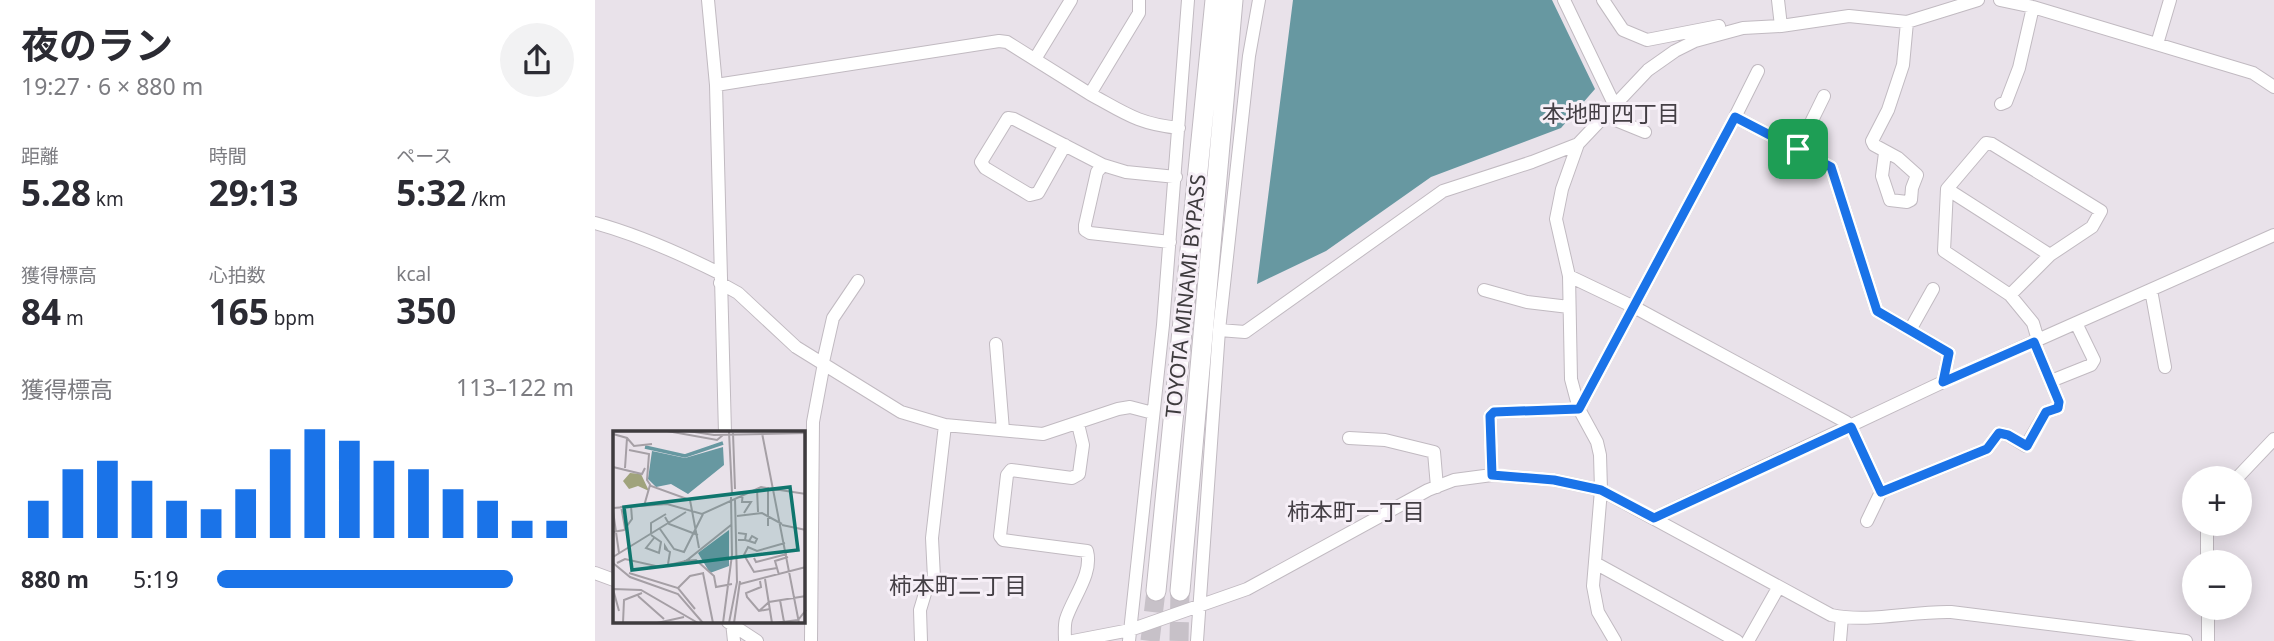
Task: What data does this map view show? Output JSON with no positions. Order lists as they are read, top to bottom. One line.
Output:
{"streets":{"highway":["TOYOTA MINAMI BYPASS"]},"districts":["本地町四丁目","柿本町一丁目","柿本町二丁目"],"page":{"heading":["夜のラン","19:27 · 6 × 880 m"],"stats":[["距離","5.28 km"],["時間","29:13"],["ペース","5:32 /km"],["獲得標高","84 m"],["心拍数","165 bpm"],["kcal","350"]],"chart":["獲得標高","113–122 m"],"map_buttons":["+","−"],"list":[{"name":"880 m","note":"5:19"}]}}
